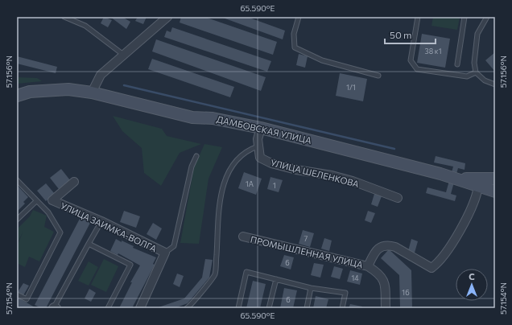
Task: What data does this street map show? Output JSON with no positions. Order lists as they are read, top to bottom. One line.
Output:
{"streets":{"street":["ДАМБОВСКАЯ УЛИЦА","УЛИЦА ШЕЛЕНКОВА","УЛИЦА ЗАИМКА-ВОЛГА","ПРОМЫШЛЕННАЯ УЛИЦА"]},"crossings":[["ДАМБОВСКАЯ УЛИЦА","ПРОМЫШЛЕННАЯ УЛИЦА"]],"house_numbers":["38 к1","1/1","1А","1","7","6","14","16","6"],"scale_bar":"50 m","north":"top","coordinates":["65.590°E","57.156°N","57.154°N"]}
